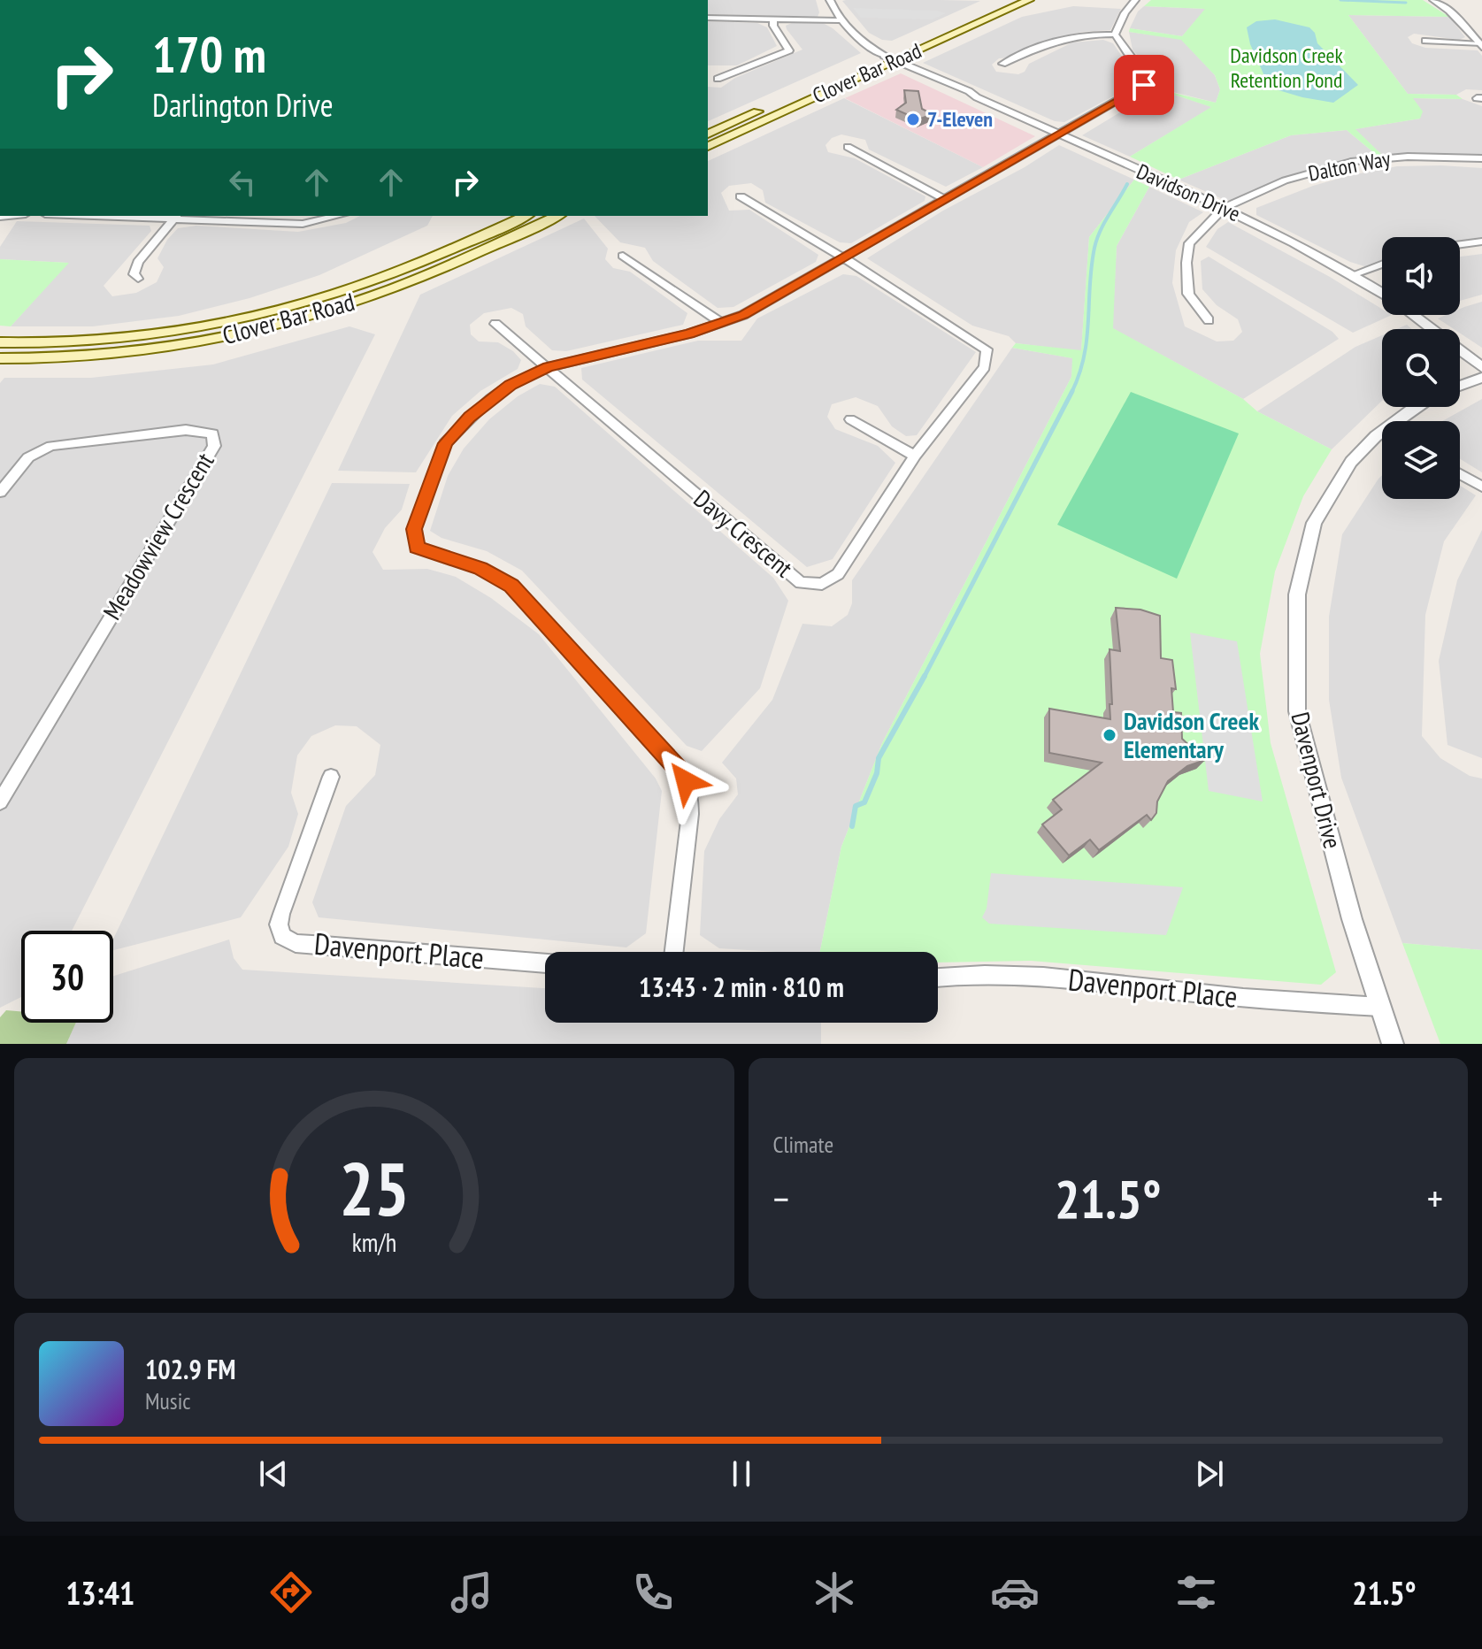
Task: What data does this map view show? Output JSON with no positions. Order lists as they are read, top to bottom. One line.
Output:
{"streets":{"main road":["Clover Bar Road"],"street":["Dalton Way","Davidson Drive","Davy Crescent","Meadowview Crescent","Davenport Drive","Davenport Place"]},"crossings":[["Clover Bar Road","Davidson Drive"],["Dalton Way","Davidson Drive"],["Davenport Drive","Davenport Place"]],"parks":["Davidson Creek Retention Pond"],"places":["7-Eleven","Davidson Creek Elementary"],"page":{"turn":["170 m","Darlington Drive"],"limit":"30","trip":"13:43 · 2 min · 810 m","tile":"Climate","heat":["−","21.5°","+"],"song":["102.9 FM","Music"],"tabs":["13:41","21.5°"],"gauge":["25","km/h"]}}
